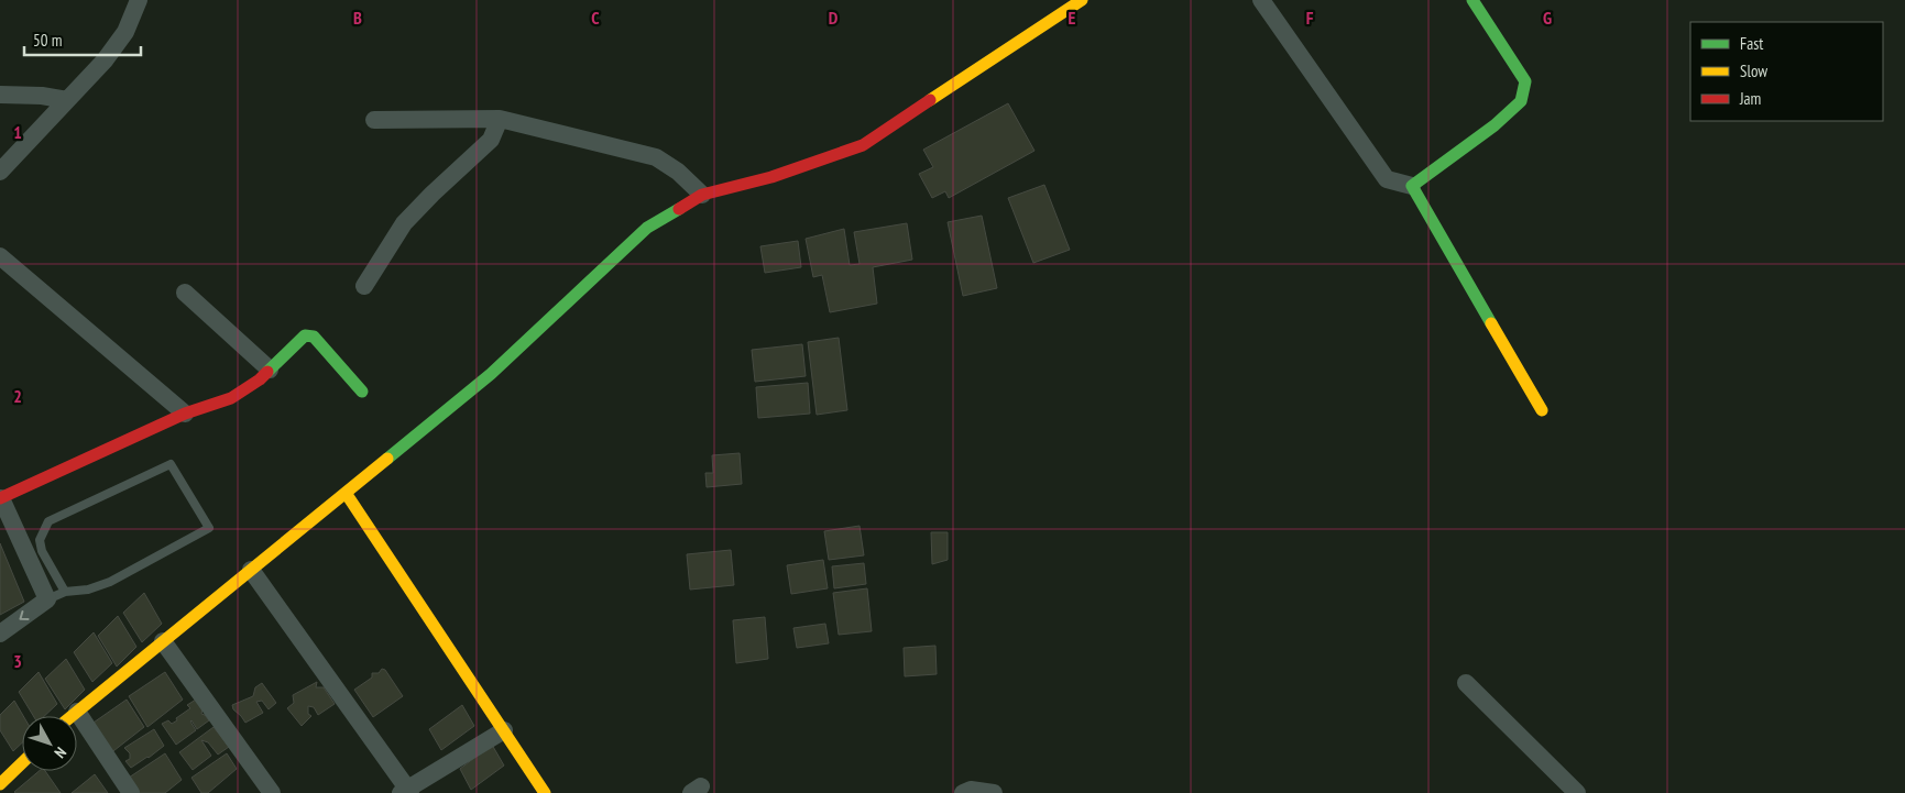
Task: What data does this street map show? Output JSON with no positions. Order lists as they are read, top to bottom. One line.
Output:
{"legend":["Fast","Slow","Jam"],"scale_bar":"50 m","north":"bottom right","grid":{"columns":["B","C","D","E","F","G"],"rows":["1","2","3"]}}
